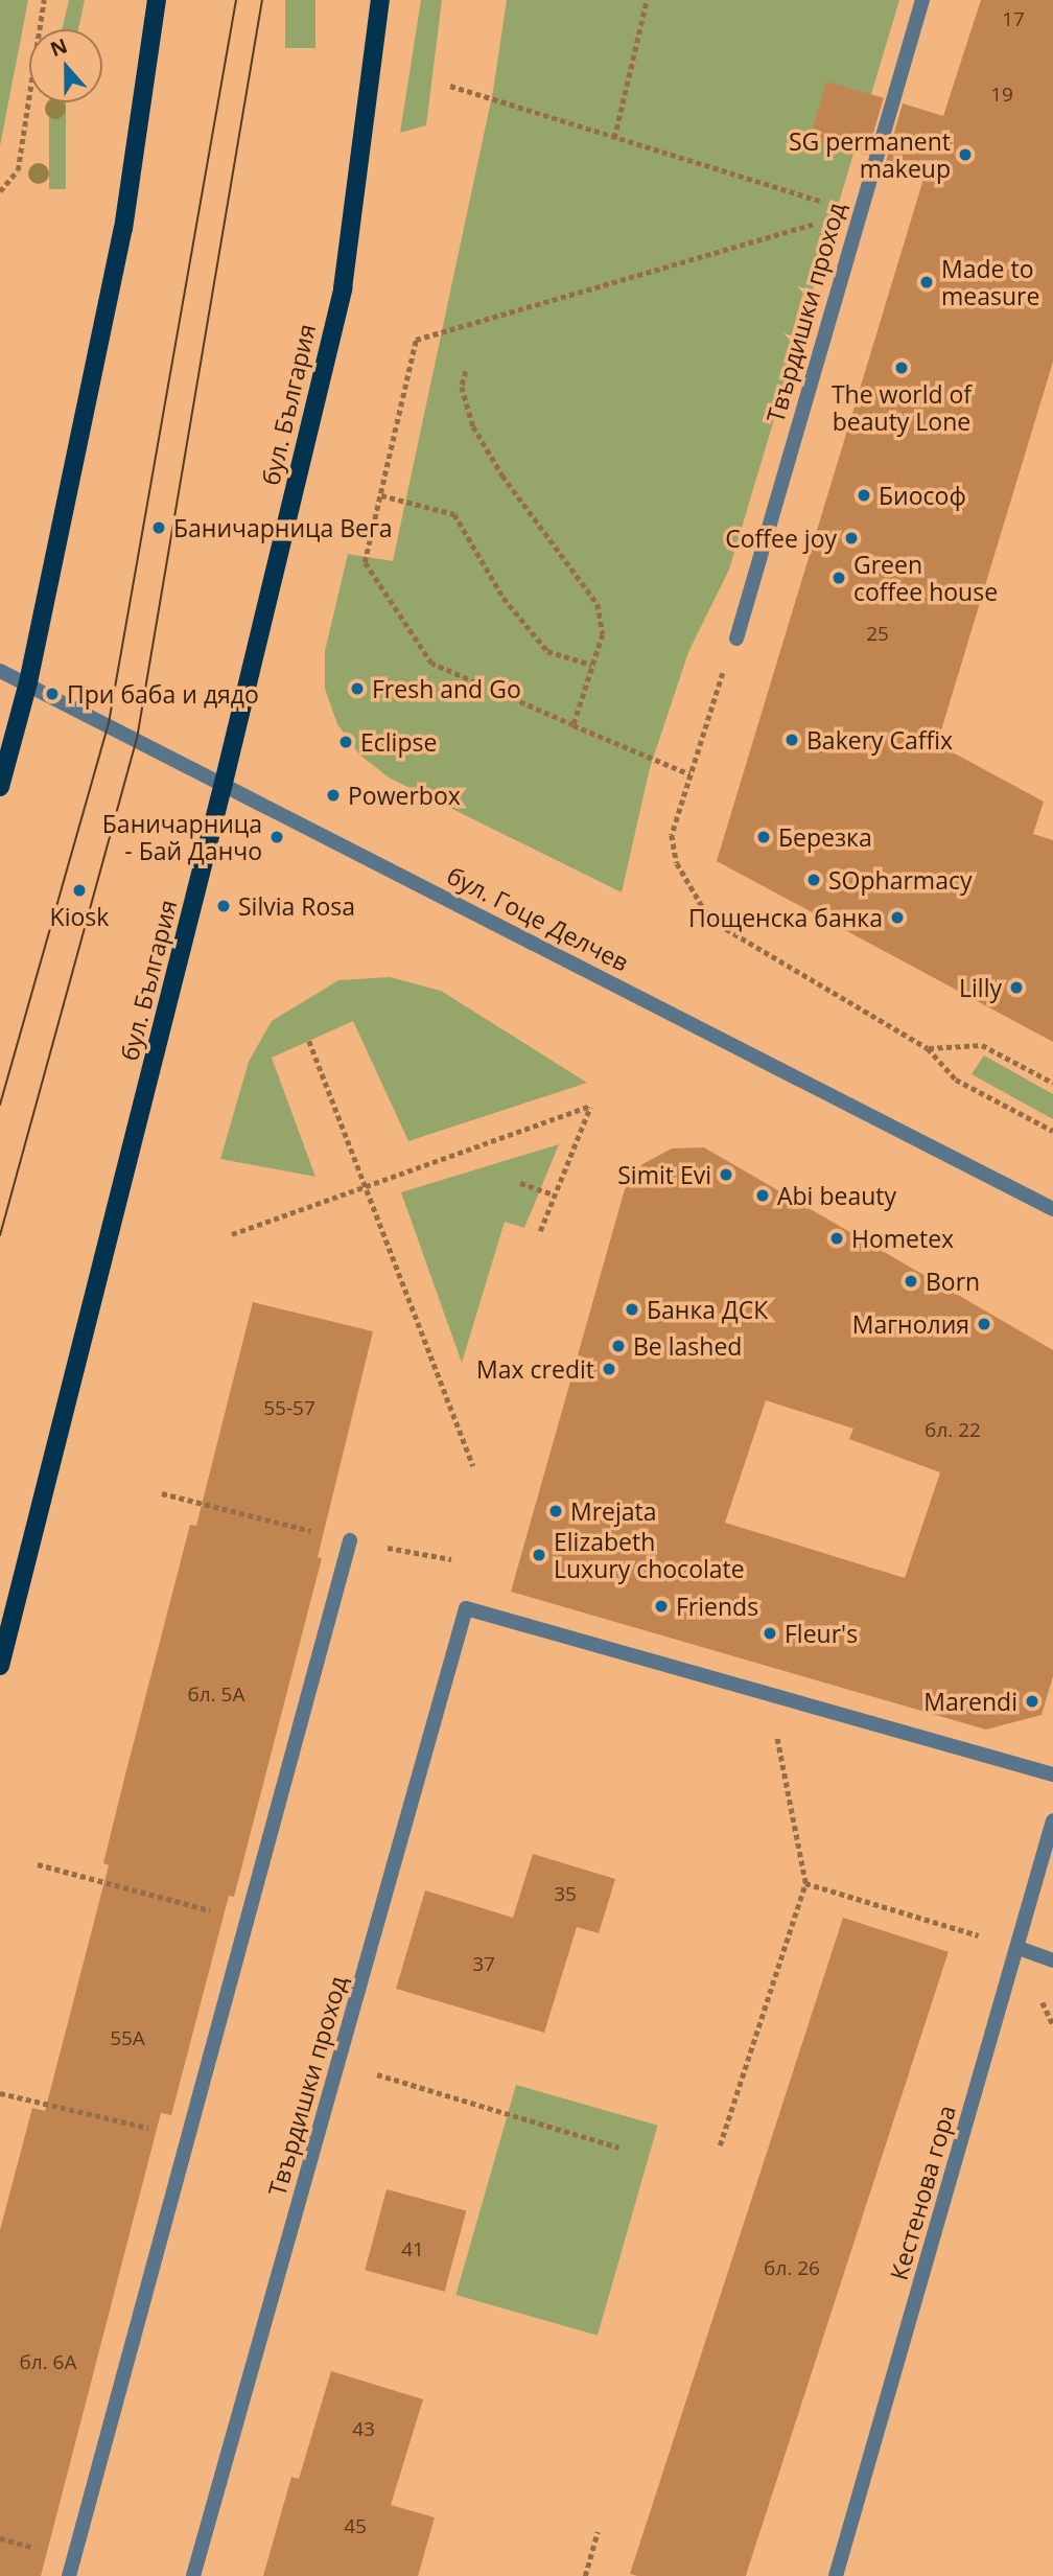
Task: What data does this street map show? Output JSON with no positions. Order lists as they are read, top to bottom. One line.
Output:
{"streets":{"main road":["бул. България"],"street":["Твърдишки проход","бул. Гоце Делчев","Кестенова гора"]},"crossings":[["бул. България","бул. Гоце Делчев"]],"places":["SG permanent makeup","Made to measure","The world of beauty Lone","Биософ","Баничарница Вега","Coffee joy","Green coffee house","Fresh and Go","При баба и дядо","Bakery Caffix","Eclipse","Powerbox","Баничарница - Бай Данчо","Березка","SOpharmacy","Kiosk","Silvia Rosa","Пощенска банка","Lilly","Simit Evi","Abi beauty","Hometex","Born","Банка ДСК","Магнолия","Be lashed","Max credit","Mrejata","Elizabeth Luxury chocolate","Friends","Fleur's","Marendi"],"house_numbers":["17","19","25","55-57","бл. 22","бл. 5А","35","37","55А","41","бл. 26","бл. 6А","43","45"],"north":"top"}
